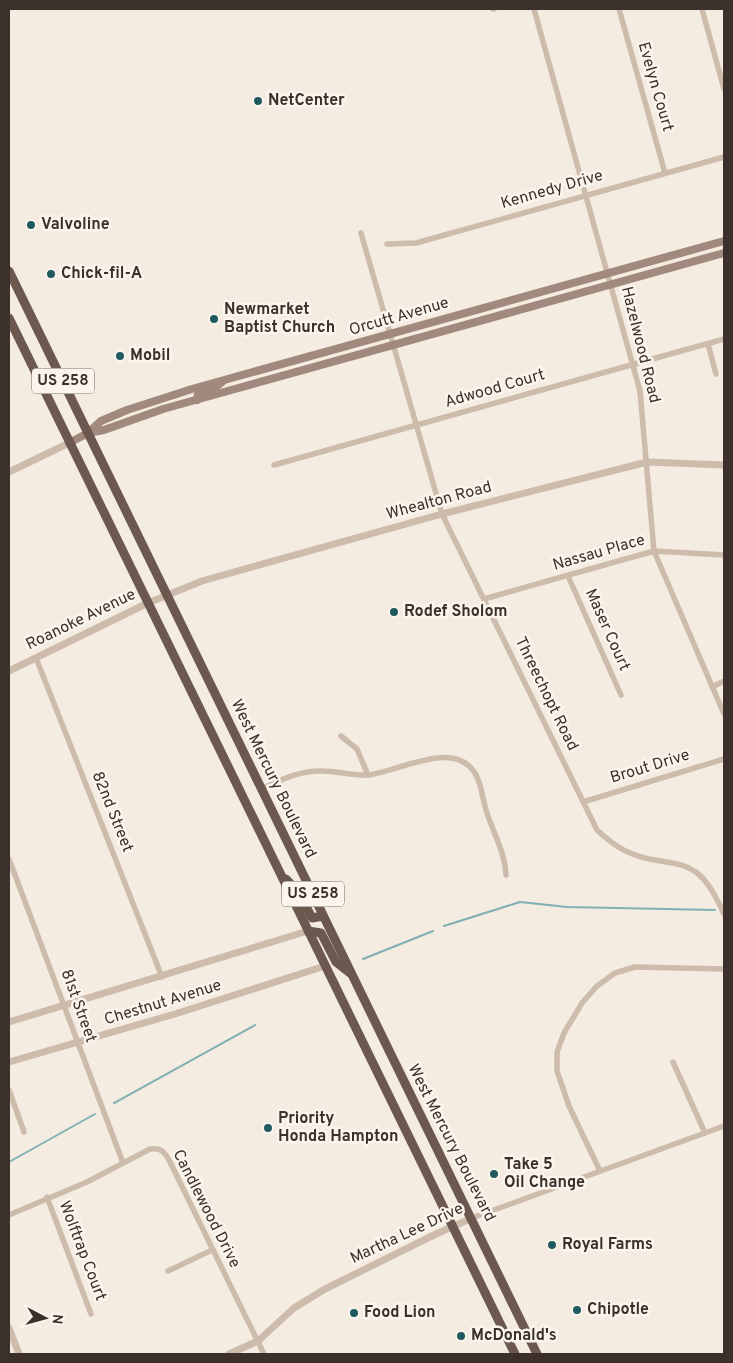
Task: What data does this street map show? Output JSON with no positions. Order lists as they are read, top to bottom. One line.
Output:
{"streets":{"highway":["US 258","West Mercury Boulevard"],"main road":["Orcutt Avenue"],"street":["Evelyn Court","Kennedy Drive","Hazelwood Road","Adwood Court","Whealton Road","Nassau Place","Roanoke Avenue","Maser Court","Threechopt Road","Brout Drive","82nd Street","Chestnut Avenue","81st Street","Candlewood Drive","Martha Lee Drive","Wolftrap Court"]},"crossings":[["Evelyn Court","Kennedy Drive"],["Kennedy Drive","Hazelwood Road"],["Orcutt Avenue","Hazelwood Road"],["Orcutt Avenue","US 258"],["Orcutt Avenue","Threechopt Road"],["Orcutt Avenue","West Mercury Boulevard"],["Hazelwood Road","Adwood Court"],["Hazelwood Road","Whealton Road"],["Hazelwood Road","Nassau Place"],["US 258","Roanoke Avenue"],["US 258","Chestnut Avenue"],["US 258","Martha Lee Drive"],["Adwood Court","Threechopt Road"],["Whealton Road","Roanoke Avenue"],["Whealton Road","Threechopt Road"],["Whealton Road","West Mercury Boulevard"],["Nassau Place","Maser Court"],["Nassau Place","Threechopt Road"],["Roanoke Avenue","West Mercury Boulevard"],["Roanoke Avenue","82nd Street"],["Threechopt Road","Brout Drive"],["West Mercury Boulevard","Martha Lee Drive"],["82nd Street","Chestnut Avenue"],["Chestnut Avenue","81st Street"],["81st Street","Candlewood Drive"],["Candlewood Drive","Martha Lee Drive"],["Candlewood Drive","Wolftrap Court"]],"places":["NetCenter","Valvoline","Chick-fil-A","Newmarket Baptist Church","Mobil","Rodef Sholom","Priority Honda Hampton","Take 5 Oil Change","Royal Farms","Chipotle","Food Lion","McDonald's"],"north":"right"}
